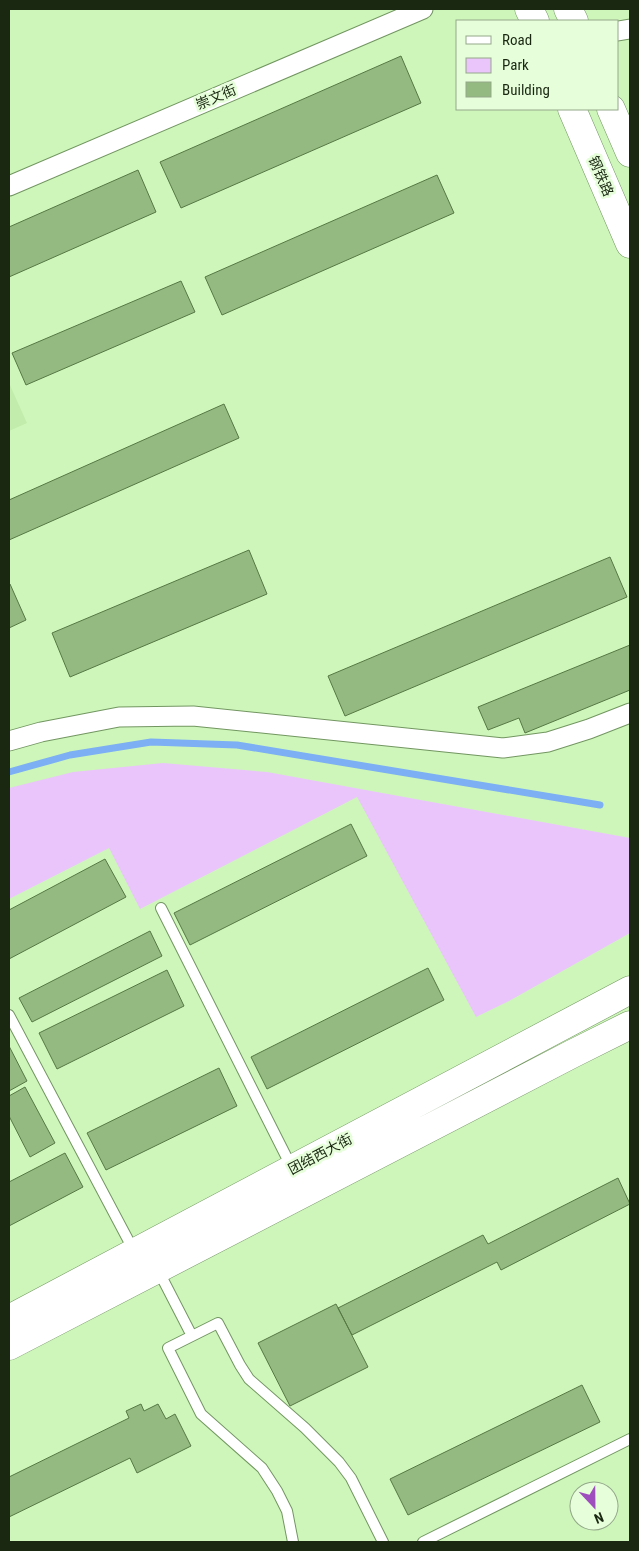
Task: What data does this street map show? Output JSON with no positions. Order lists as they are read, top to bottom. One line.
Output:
{"streets":{"main road":["钢铁路","团结西大街"],"street":["崇文街"]},"legend":["Road","Park","Building"],"north":"bottom"}
